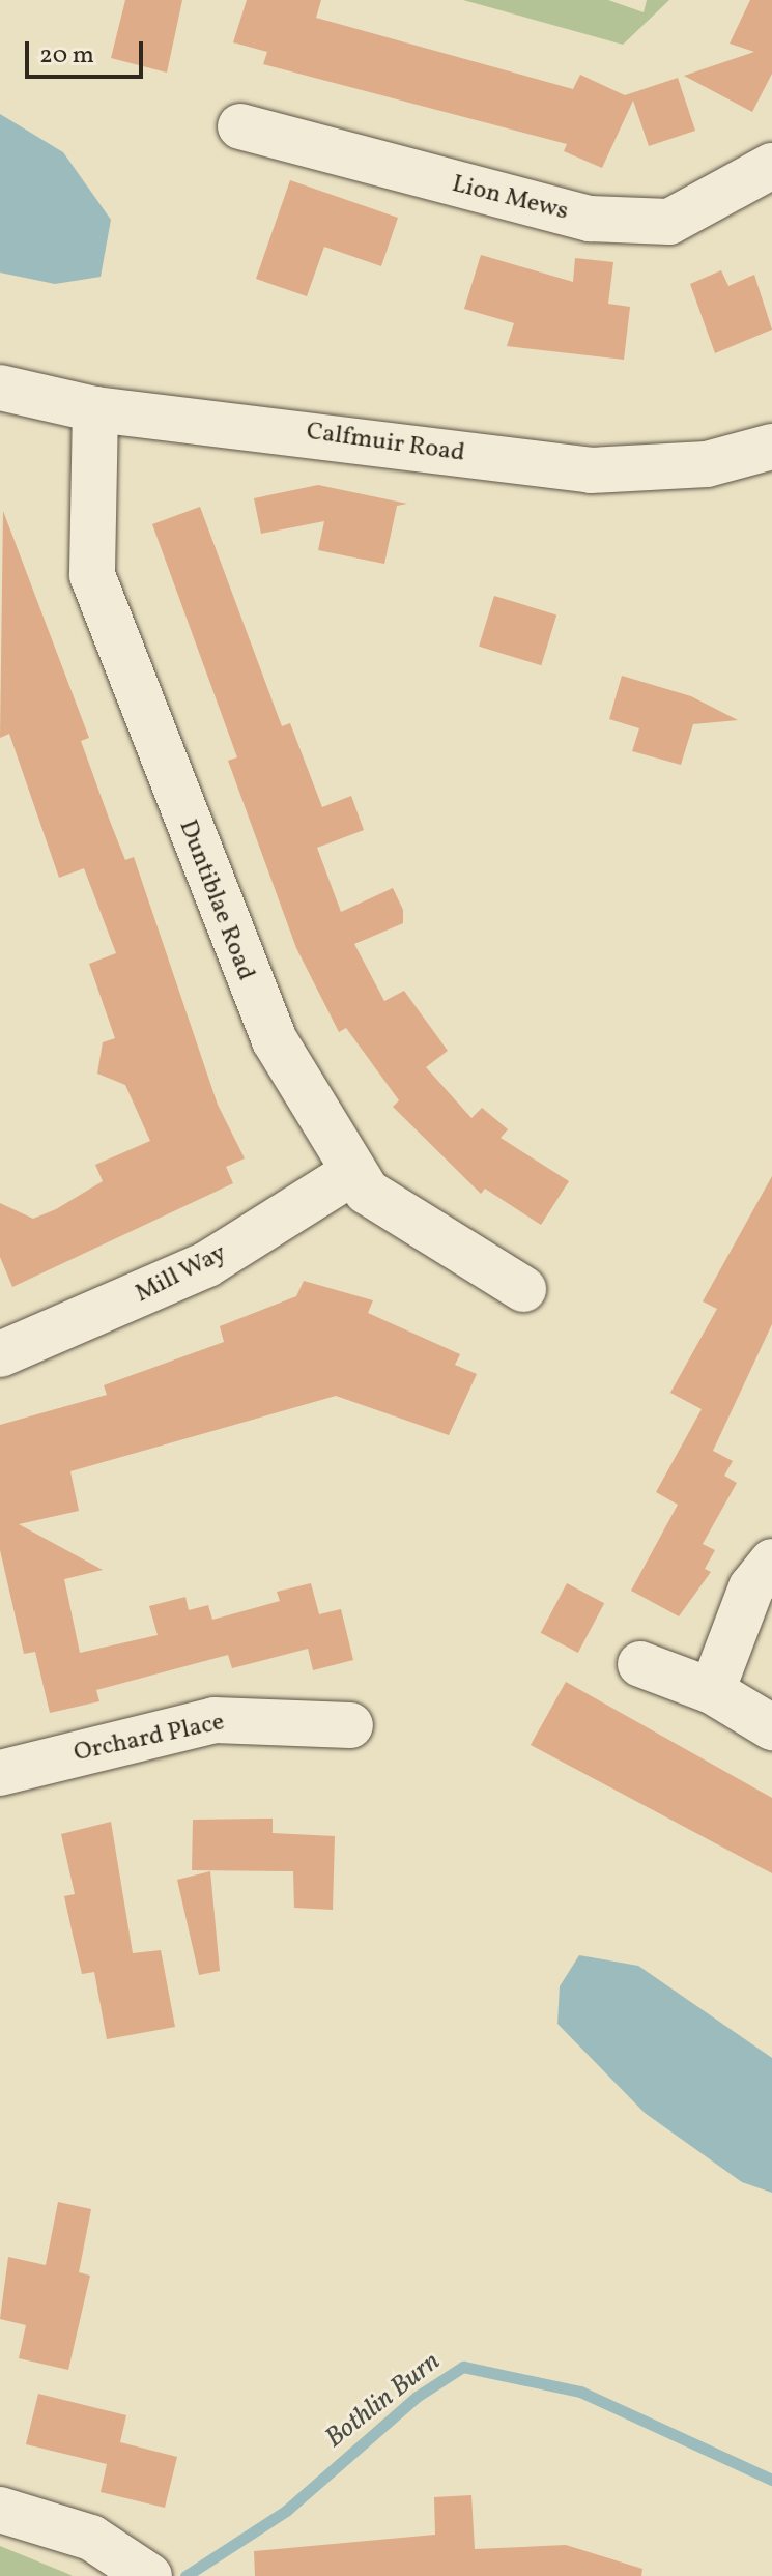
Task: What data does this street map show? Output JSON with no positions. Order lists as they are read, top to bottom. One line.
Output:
{"streets":{"street":["Lion Mews","Calfmuir Road","Duntiblae Road","Mill Way","Orchard Place"]},"crossings":[["Calfmuir Road","Duntiblae Road"],["Duntiblae Road","Mill Way"]],"water":["Bothlin Burn"],"scale_bar":"20 m"}
